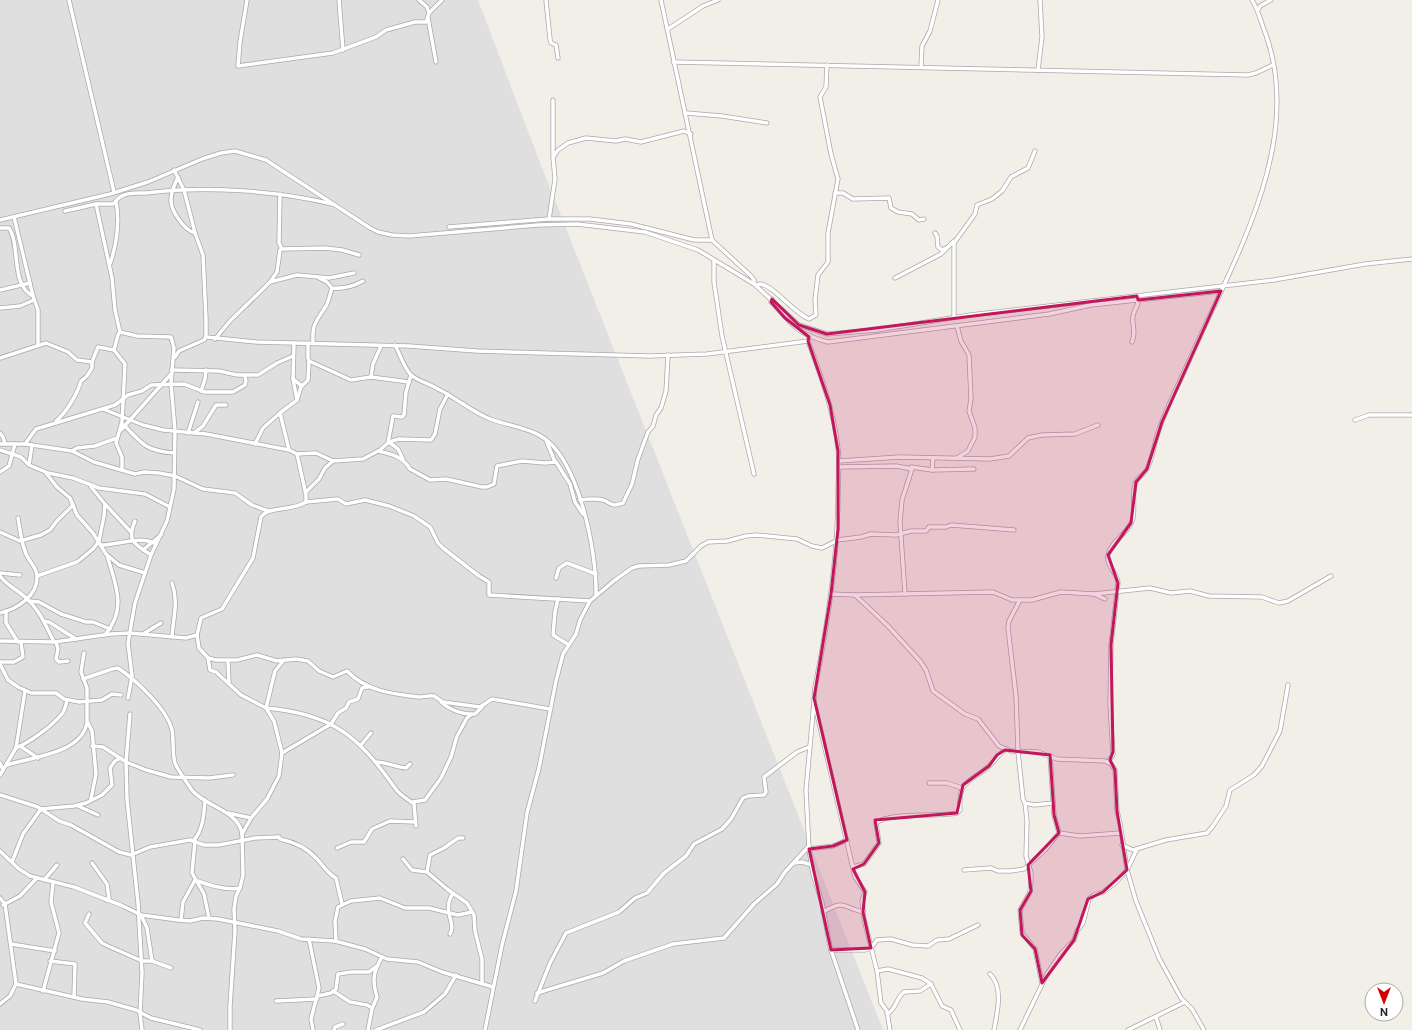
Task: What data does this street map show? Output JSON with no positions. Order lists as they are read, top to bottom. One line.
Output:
{"north":"bottom"}
